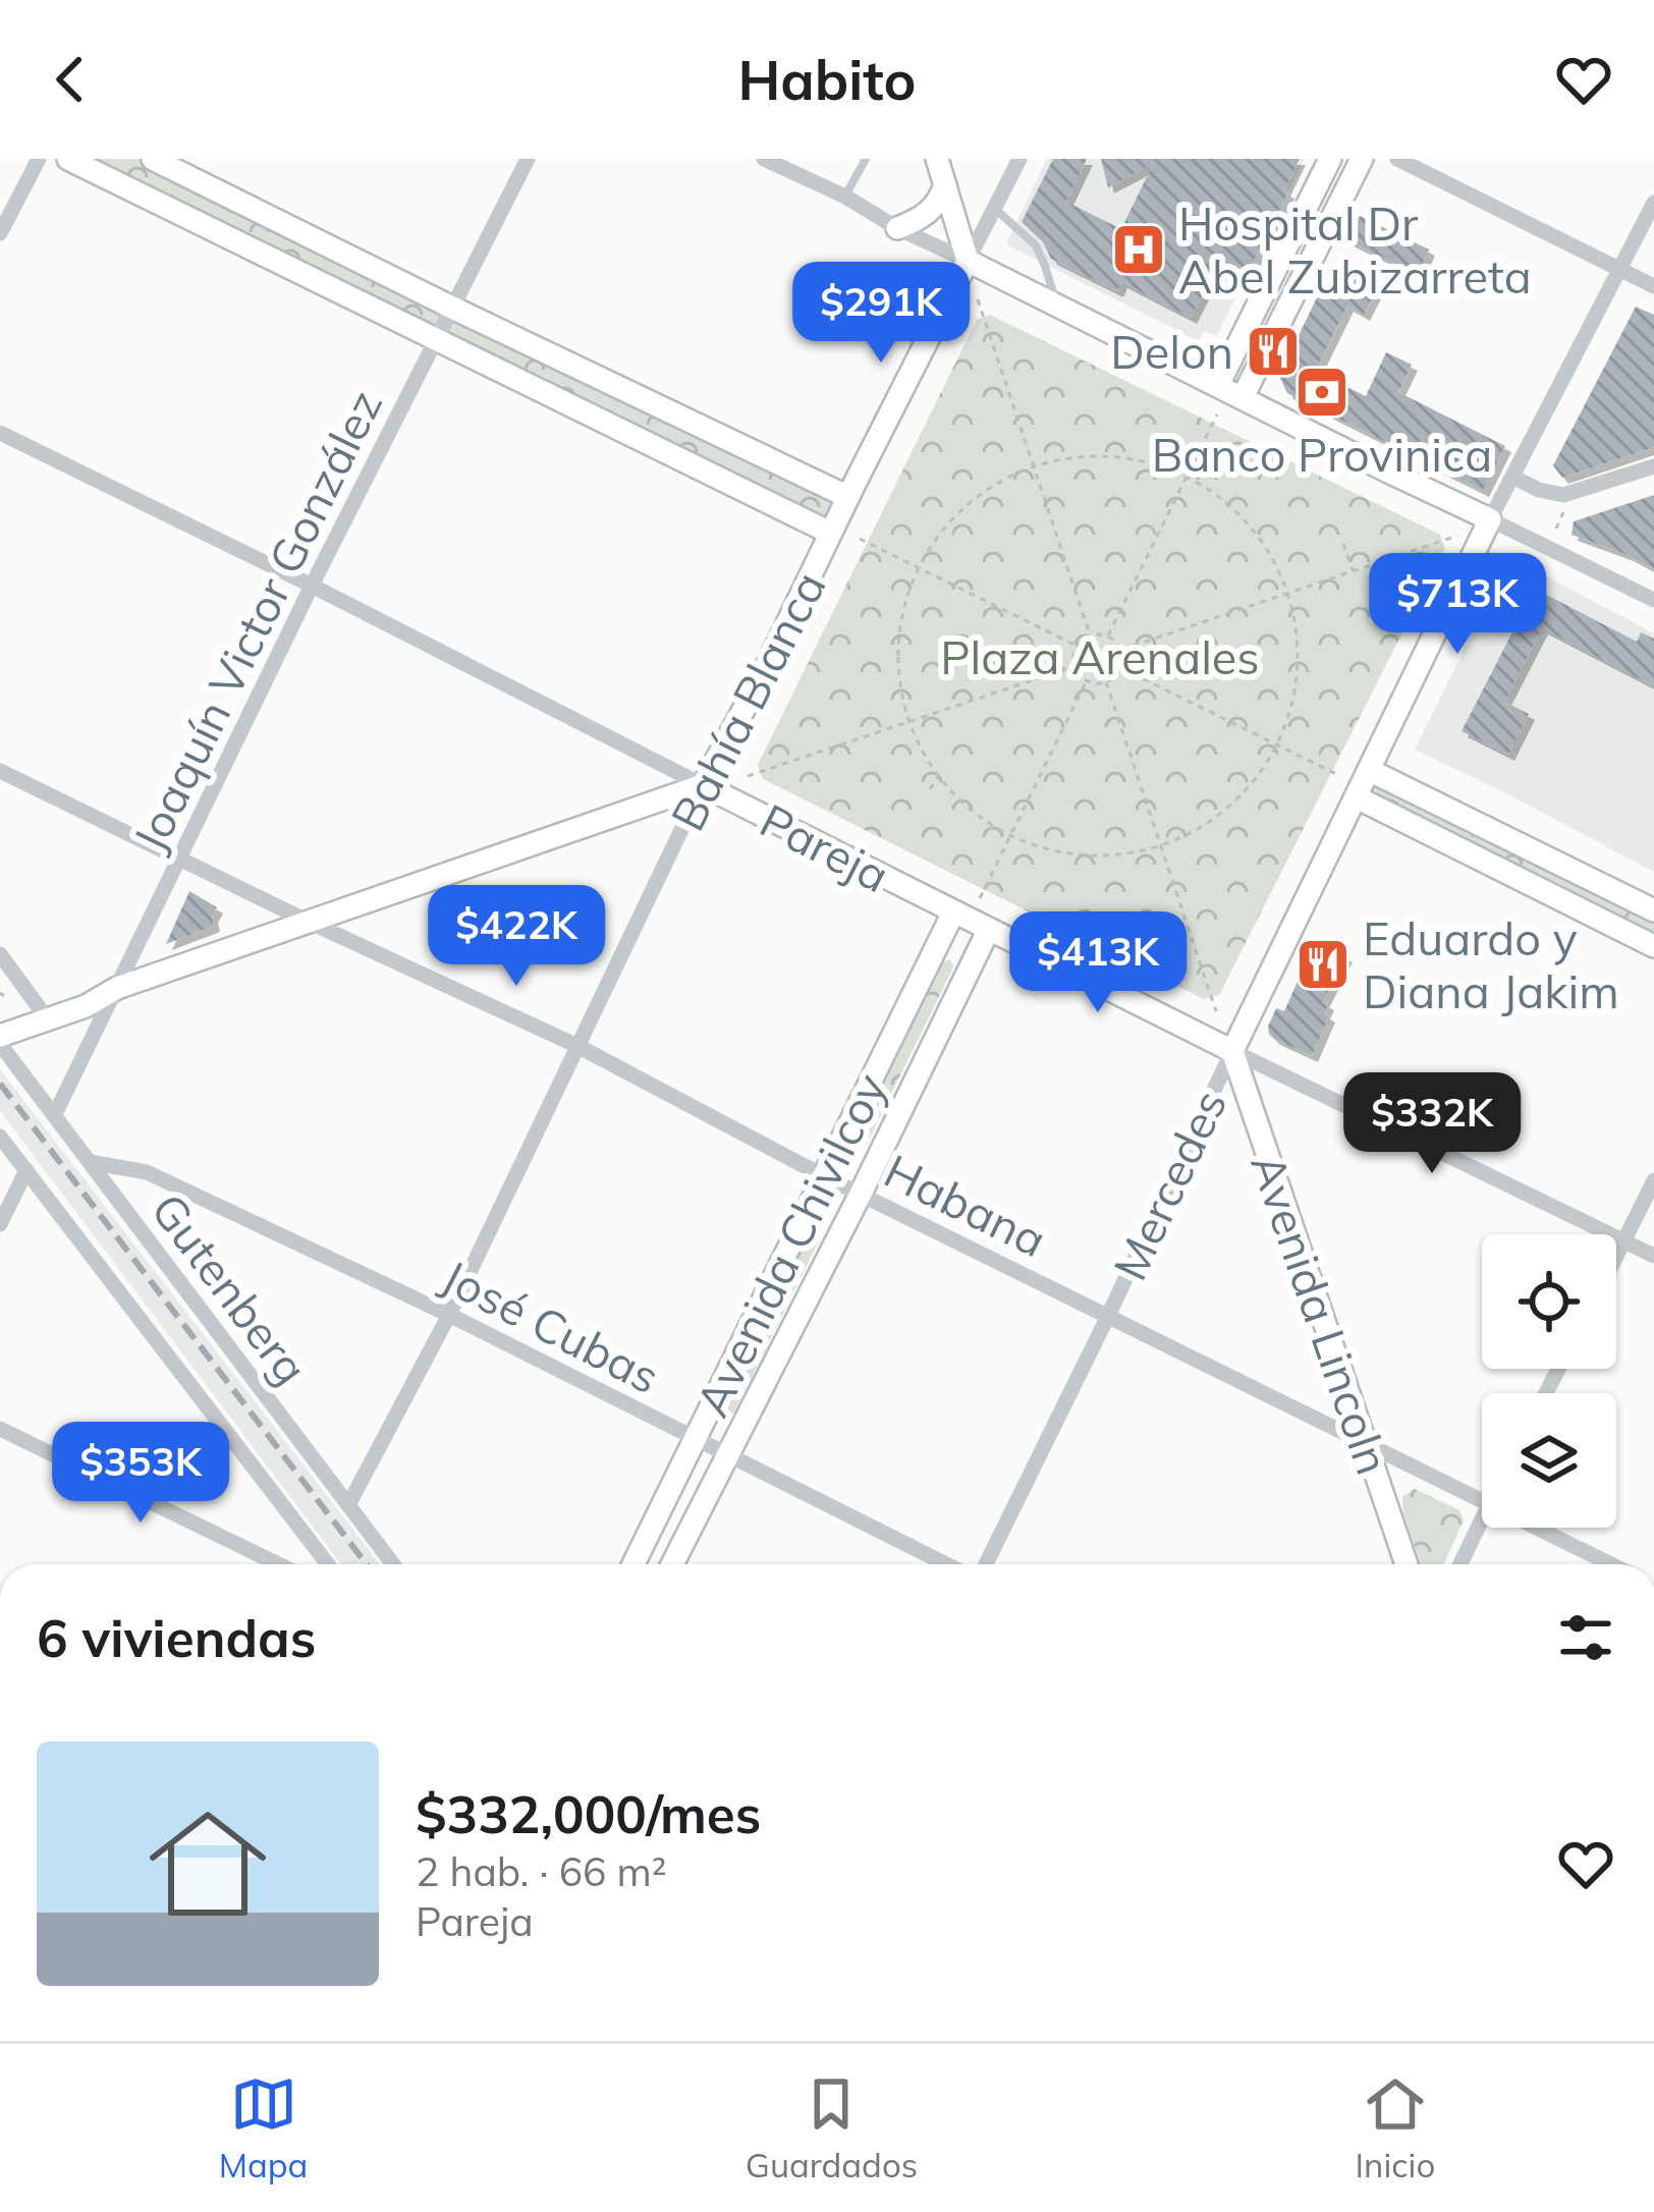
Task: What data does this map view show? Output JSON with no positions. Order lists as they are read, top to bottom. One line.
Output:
{"streets":{"street":["Joaquín Victor González","Bahía Blanca","Pareja","Mercedes","Habana","Avenida Chivilcoy","Gutenberg","Avenida Lincoln","José Cubas"]},"crossings":[["Joaquín Victor González","Pareja"],["Joaquín Victor González","Habana"],["Joaquín Victor González","Gutenberg"],["Bahía Blanca","Pareja"],["Bahía Blanca","Habana"],["Bahía Blanca","Gutenberg"],["Bahía Blanca","José Cubas"],["Pareja","Mercedes"],["Pareja","Avenida Chivilcoy"],["Pareja","Avenida Lincoln"],["Mercedes","Habana"],["Mercedes","Avenida Lincoln"],["Habana","Avenida Chivilcoy"],["Habana","Avenida Lincoln"],["Avenida Chivilcoy","José Cubas"],["Gutenberg","José Cubas"]],"parks":["Plaza Arenales"],"places":{"hospital":["Hospital Dr Abel Zubizarreta"],"restaurant":["Delon","Eduardo y Diana Jakim"],"bank":["Banco Provinica"]},"page":{"header":"Habito","price":["$291K","$713K","$422K","$413K","$332K","$353K"],"heading":"6 viviendas","list":[{"name":"$332,000/mes","note":"2 hab. · 66 m² · Pareja"}],"tabs":["Mapa","Guardados","Inicio"]}}
